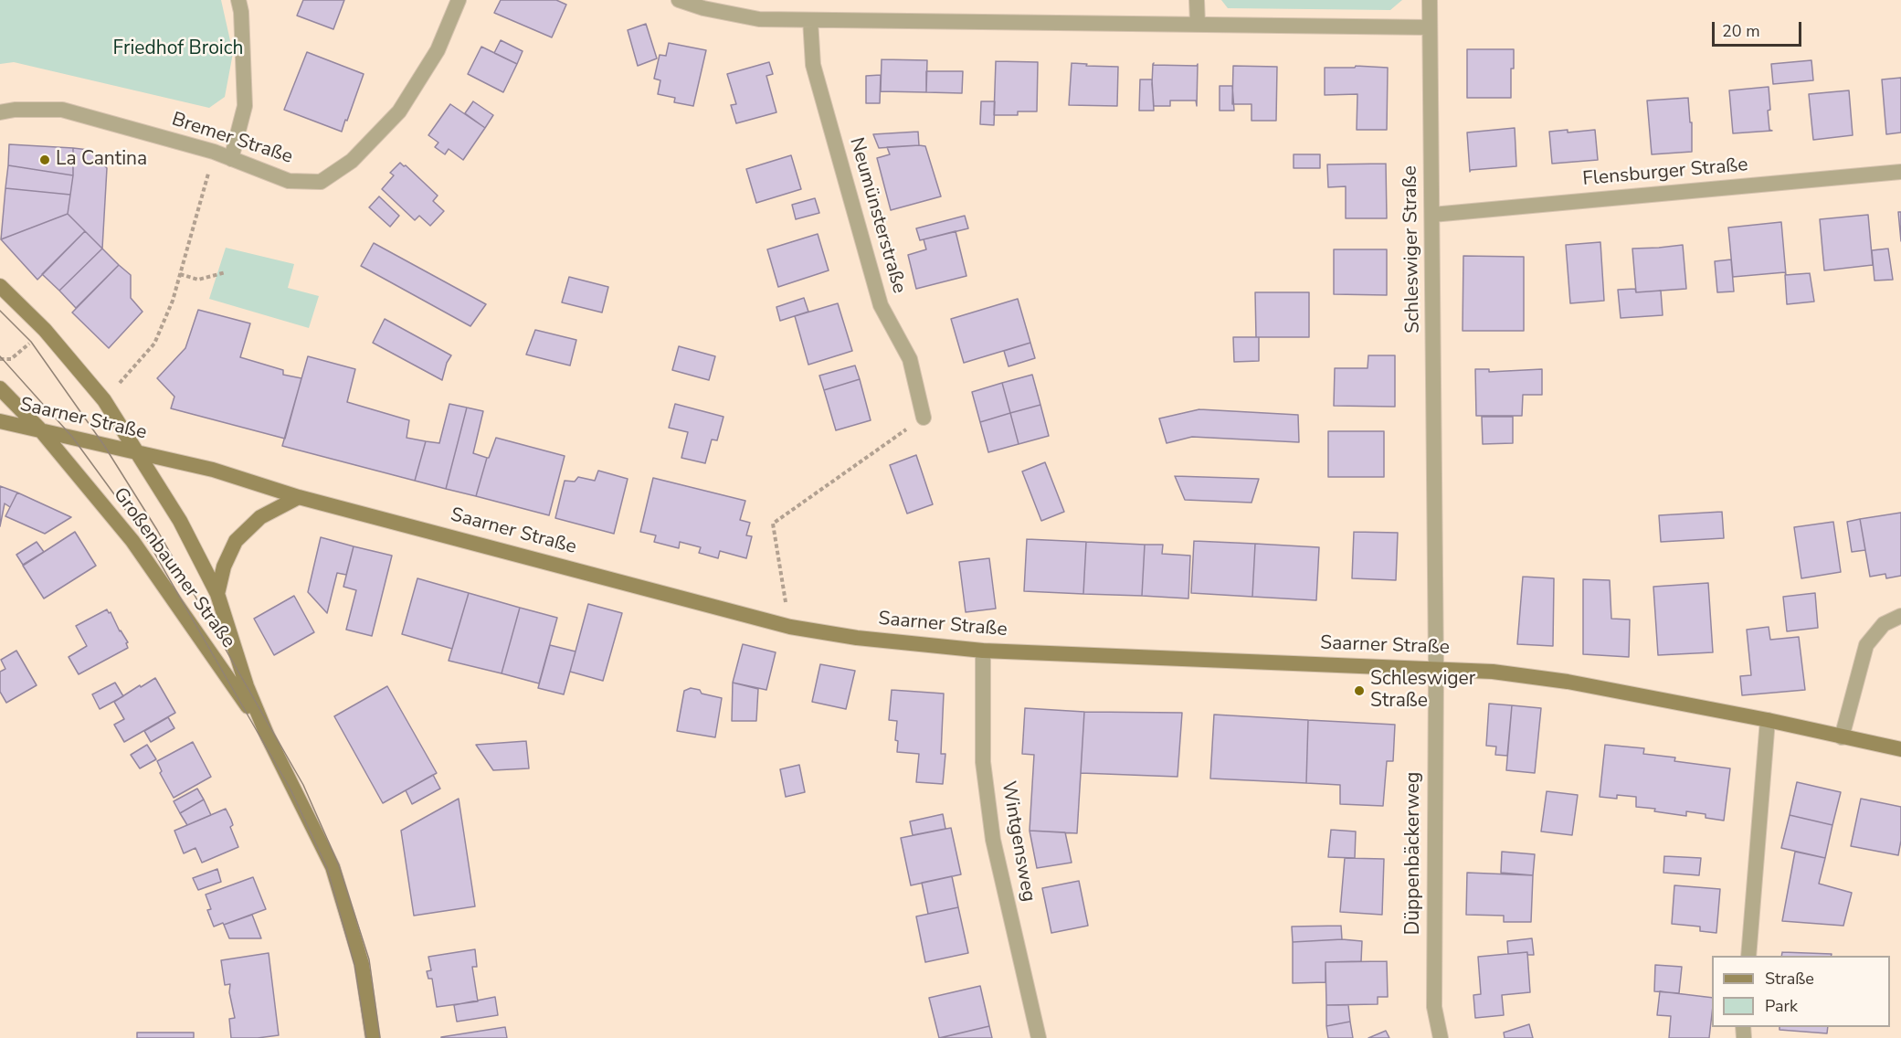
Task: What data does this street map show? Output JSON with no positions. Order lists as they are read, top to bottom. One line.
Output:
{"streets":{"main road":["Saarner Straße","Großenbaumer Straße"],"street":["Bremer Straße","Flensburger Straße","Neumünsterstraße","Schleswiger Straße","Wintgensweg","Düppenbäckerweg"]},"crossings":[["Flensburger Straße","Schleswiger Straße"],["Schleswiger Straße","Saarner Straße"],["Schleswiger Straße","Düppenbäckerweg"],["Saarner Straße","Großenbaumer Straße"],["Saarner Straße","Wintgensweg"],["Saarner Straße","Düppenbäckerweg"]],"parks":["Friedhof Broich"],"places":["La Cantina","Schleswiger Straße"],"legend":["Straße","Park"],"scale_bar":"20 m"}
